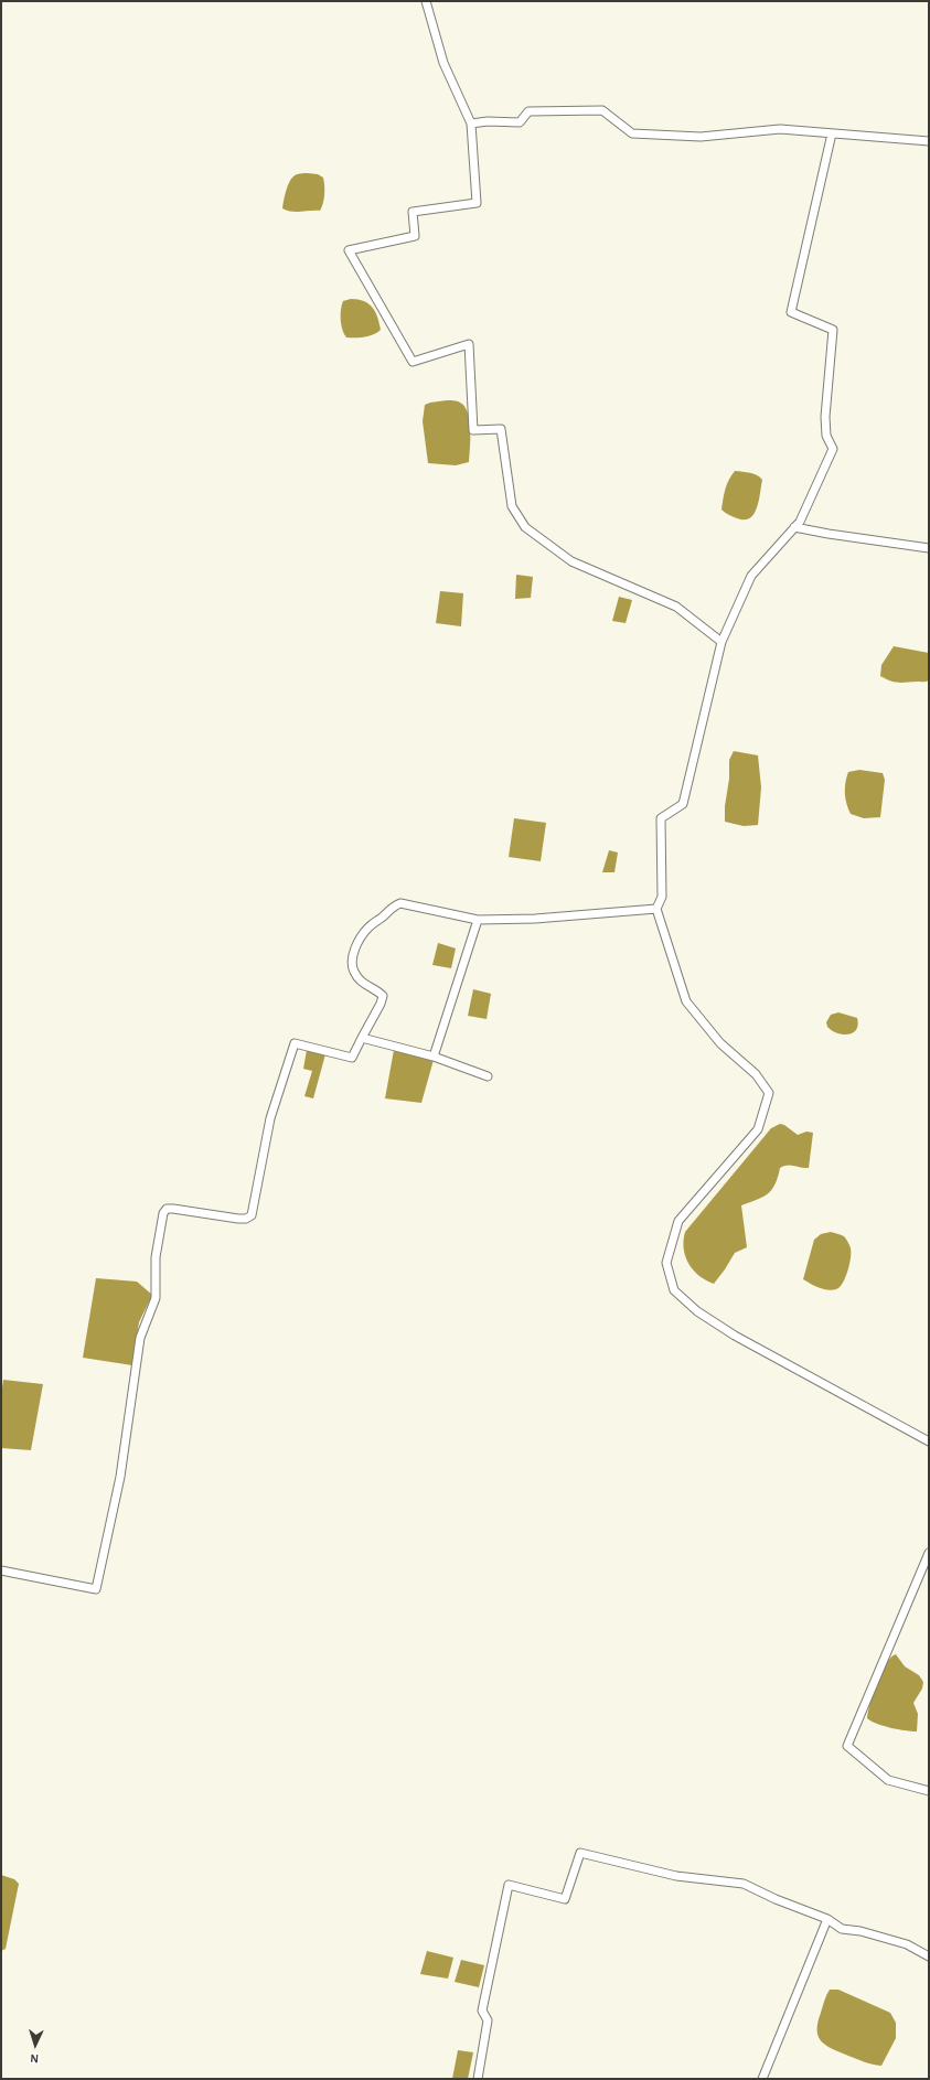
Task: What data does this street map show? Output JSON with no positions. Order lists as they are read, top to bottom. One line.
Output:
{"north":"bottom"}
